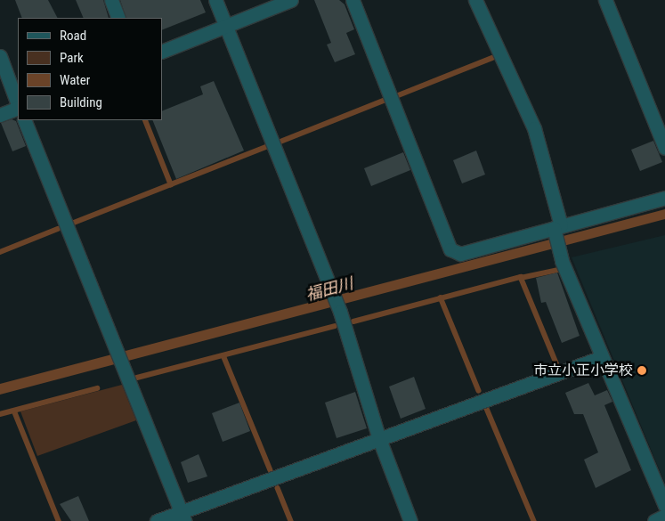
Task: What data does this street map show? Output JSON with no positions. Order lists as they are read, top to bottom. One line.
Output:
{"water":["福田川"],"places":["市立小正小学校"],"legend":["Road","Park","Water","Building"]}
